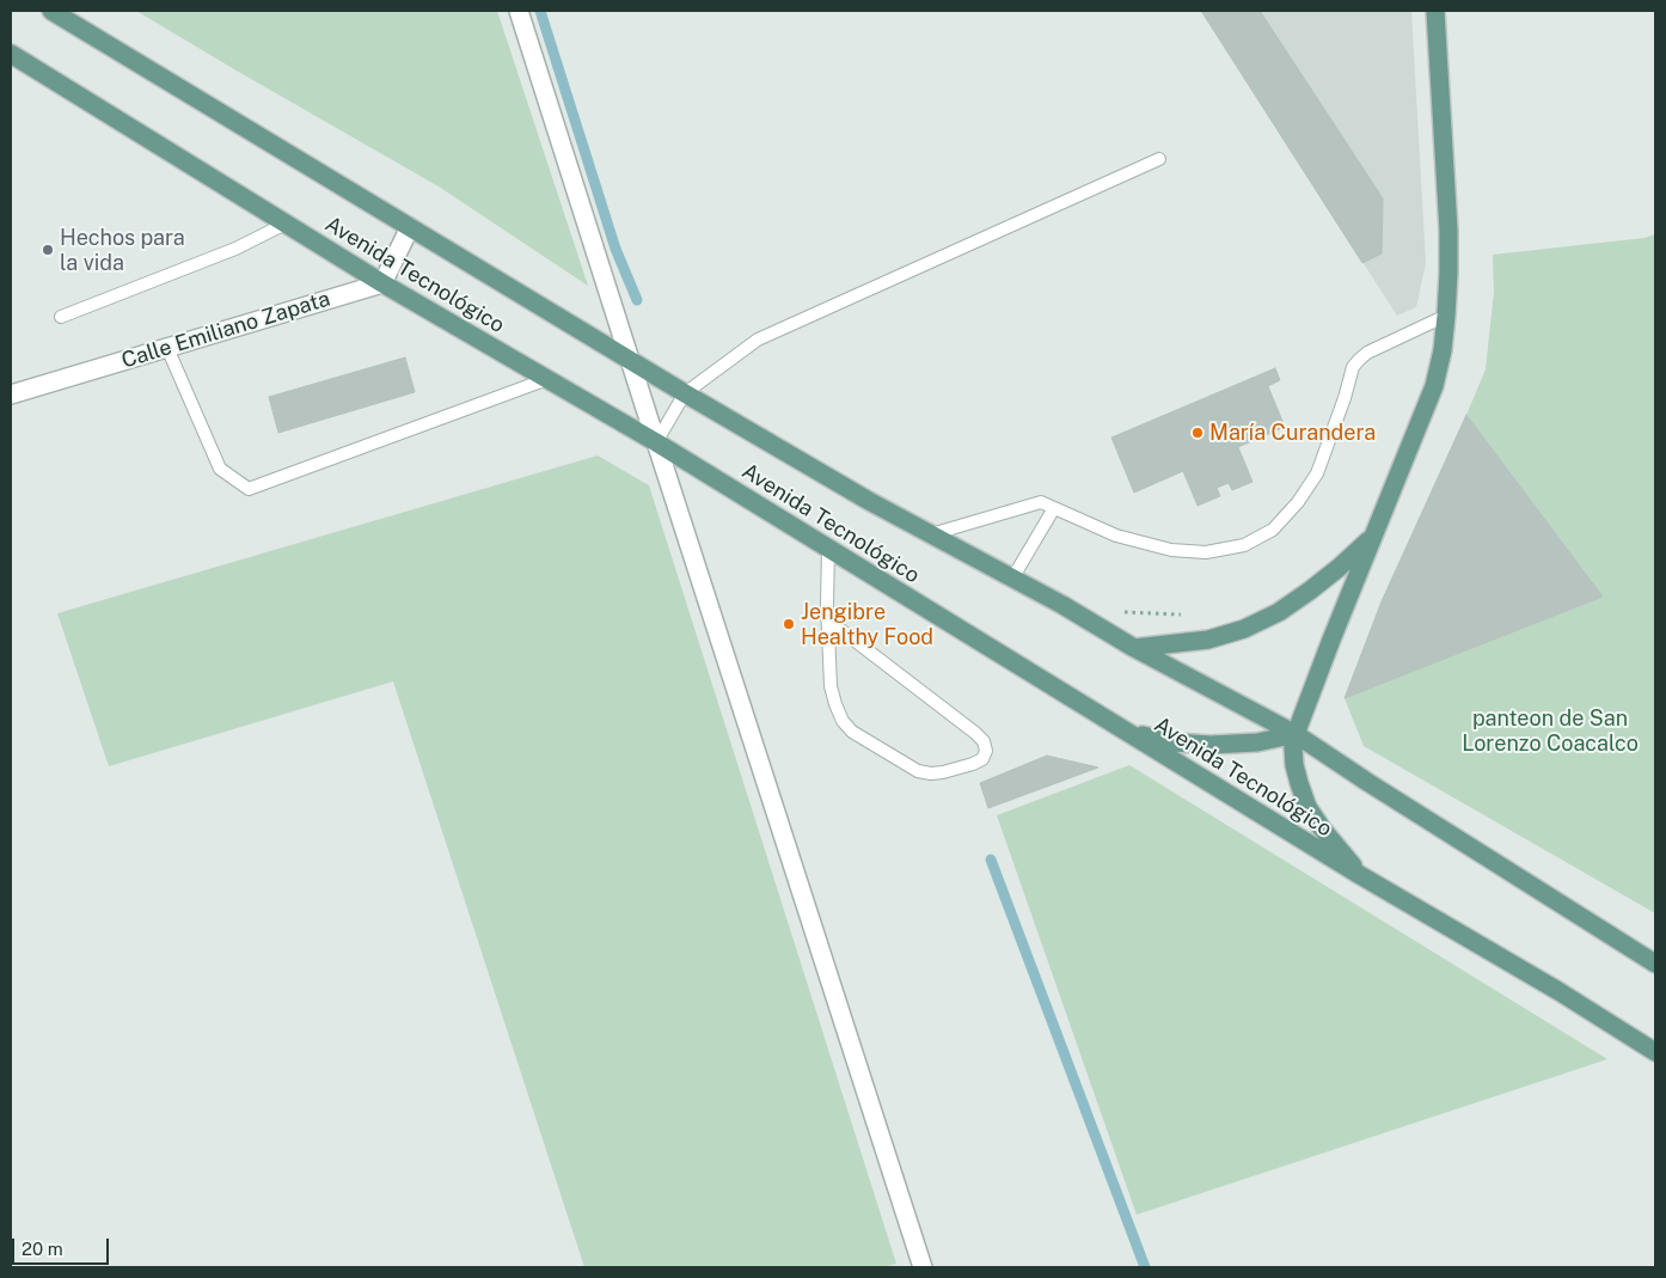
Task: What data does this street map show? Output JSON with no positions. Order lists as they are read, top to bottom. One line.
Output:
{"streets":{"main road":["Avenida Tecnológico"],"street":["Calle Emiliano Zapata"]},"crossings":[["Avenida Tecnológico","Calle Emiliano Zapata"]],"parks":["panteon de San Lorenzo Coacalco"],"places":["Hechos para la vida","María Curandera","Jengibre Healthy Food"],"scale_bar":"20 m"}
